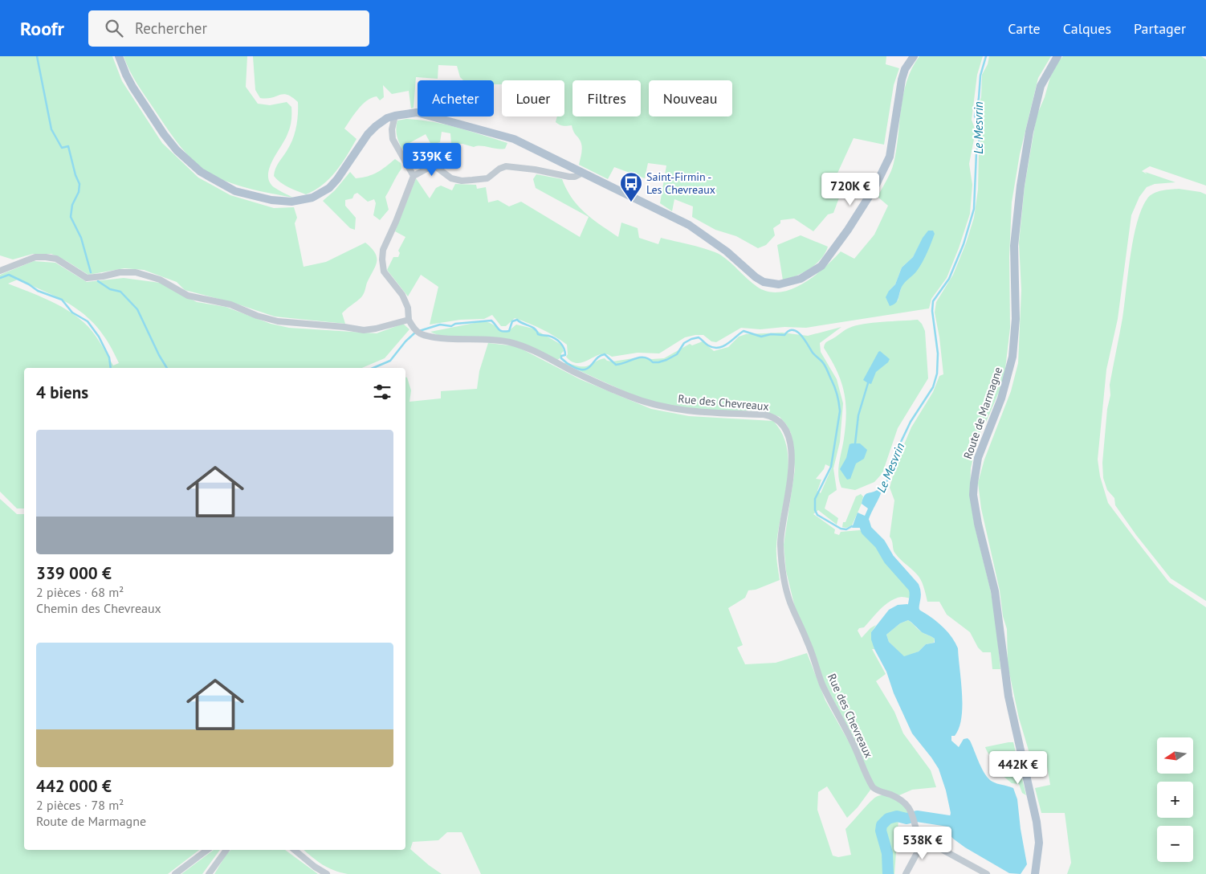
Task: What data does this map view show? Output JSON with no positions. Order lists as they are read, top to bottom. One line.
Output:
{"streets":{"main road":["Route de Marmagne"],"street":["Rue des Chevreaux"]},"water":["Le Mesvrin"],"places":{"bus stop":["Saint-Firmin - Les Chevreaux"]},"north":"left","page":{"header":"Roofr","search":"Rechercher","nav":["Carte","Calques","Partager"],"chip":["Acheter","Louer","Filtres","Nouveau"],"price":["339K €","720K €","442K €","538K €"],"heading":"4 biens","list":[{"name":"339 000 €","note":"2 pièces · 68 m² · Chemin des Chevreaux"},{"name":"442 000 €","note":"2 pièces · 78 m² · Route de Marmagne"}],"map_buttons":["+","−"]}}
